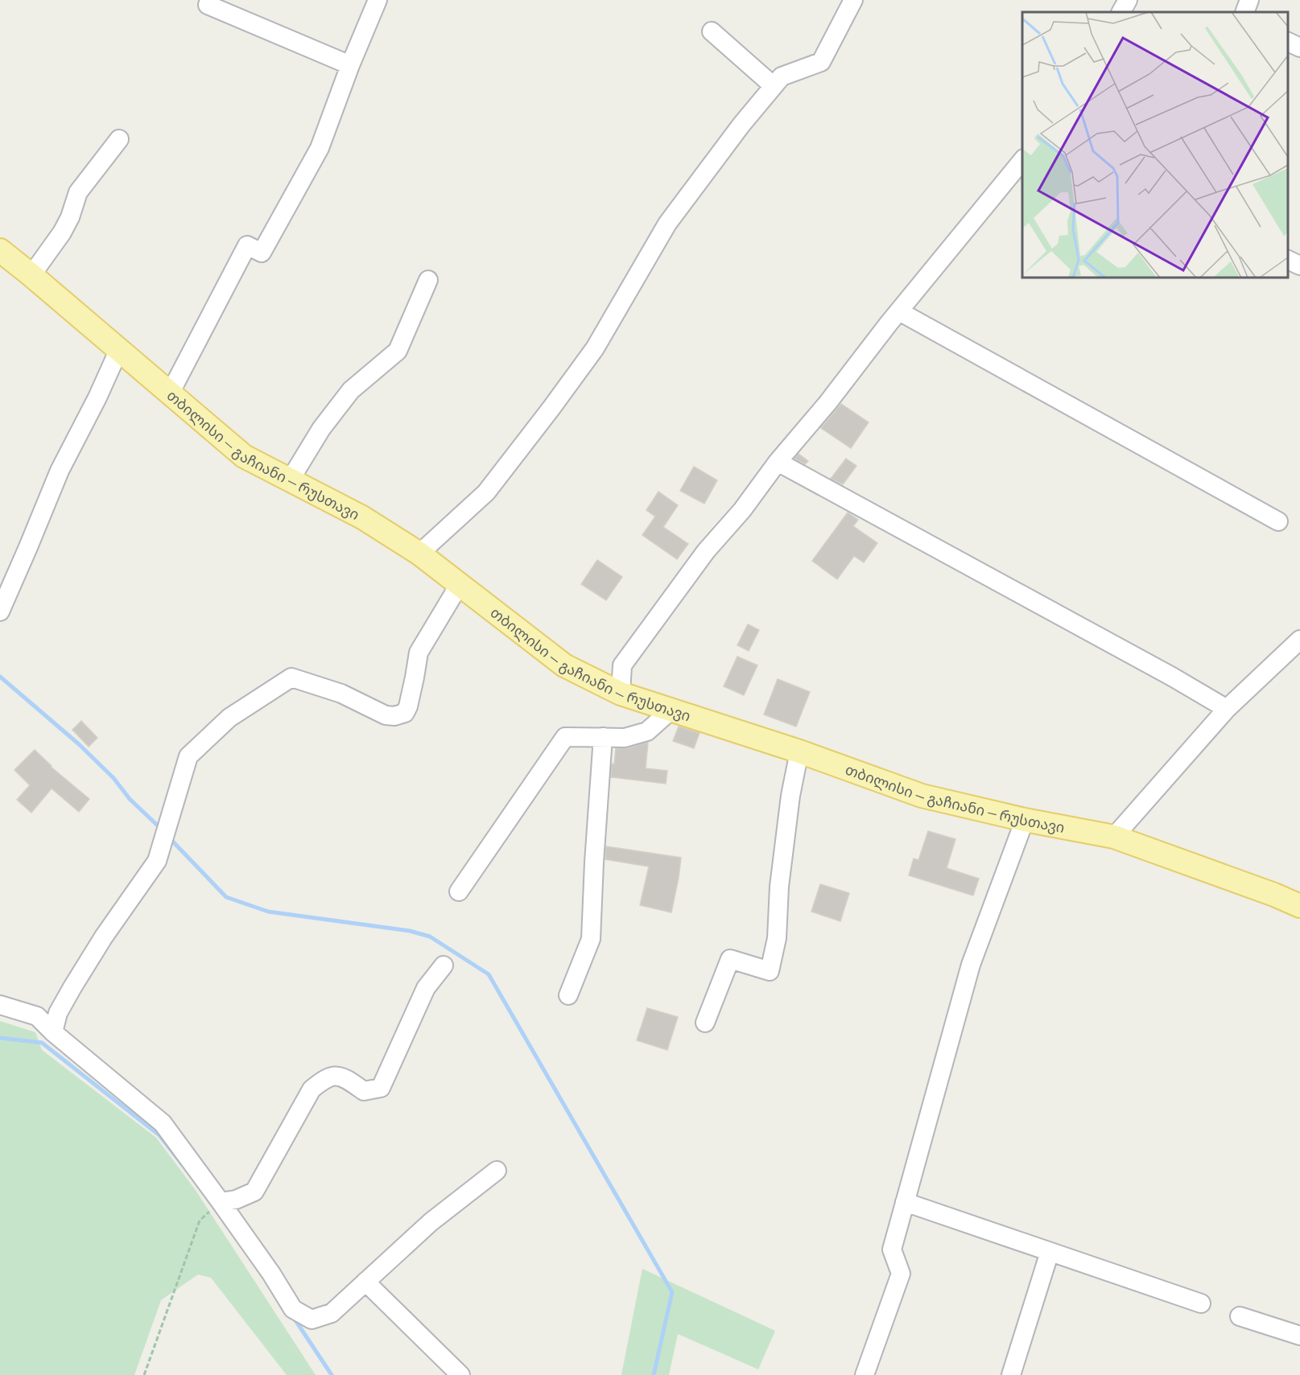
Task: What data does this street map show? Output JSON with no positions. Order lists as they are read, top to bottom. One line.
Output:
{"streets":{"main road":["თბილისი — გაჩიანი — რუსთავი"]}}
